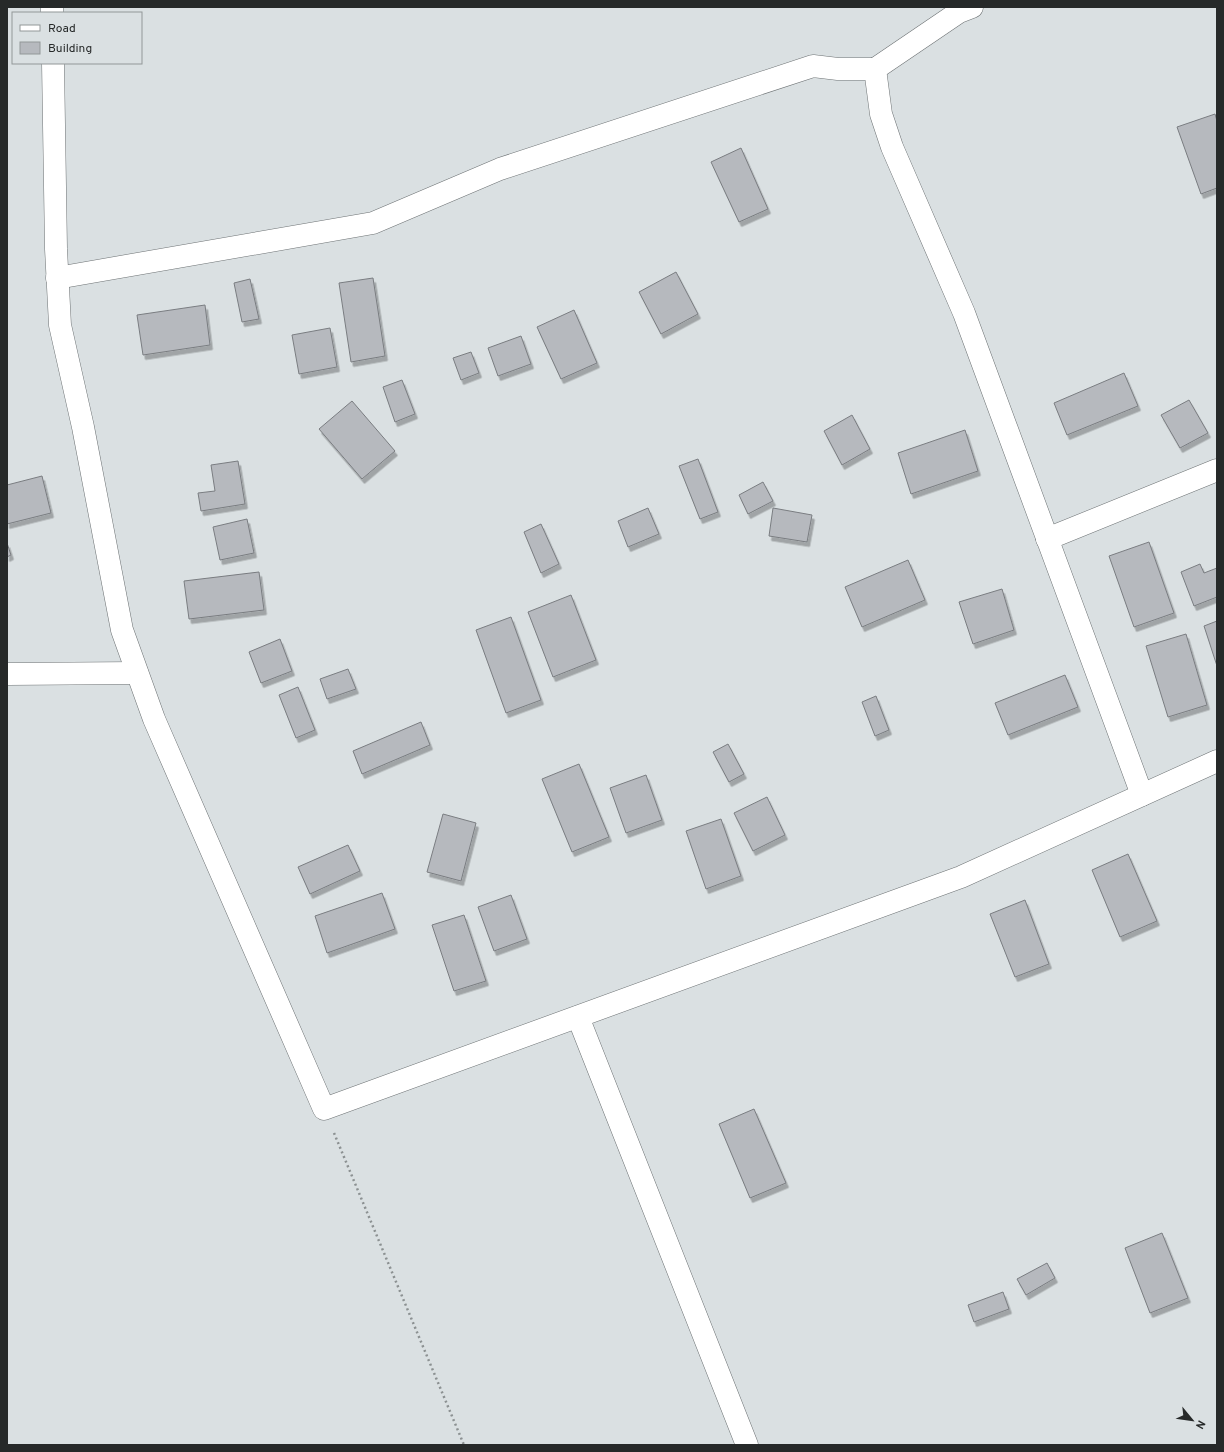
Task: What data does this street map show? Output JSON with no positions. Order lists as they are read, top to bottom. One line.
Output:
{"legend":["Road","Building"],"north":"bottom right"}
